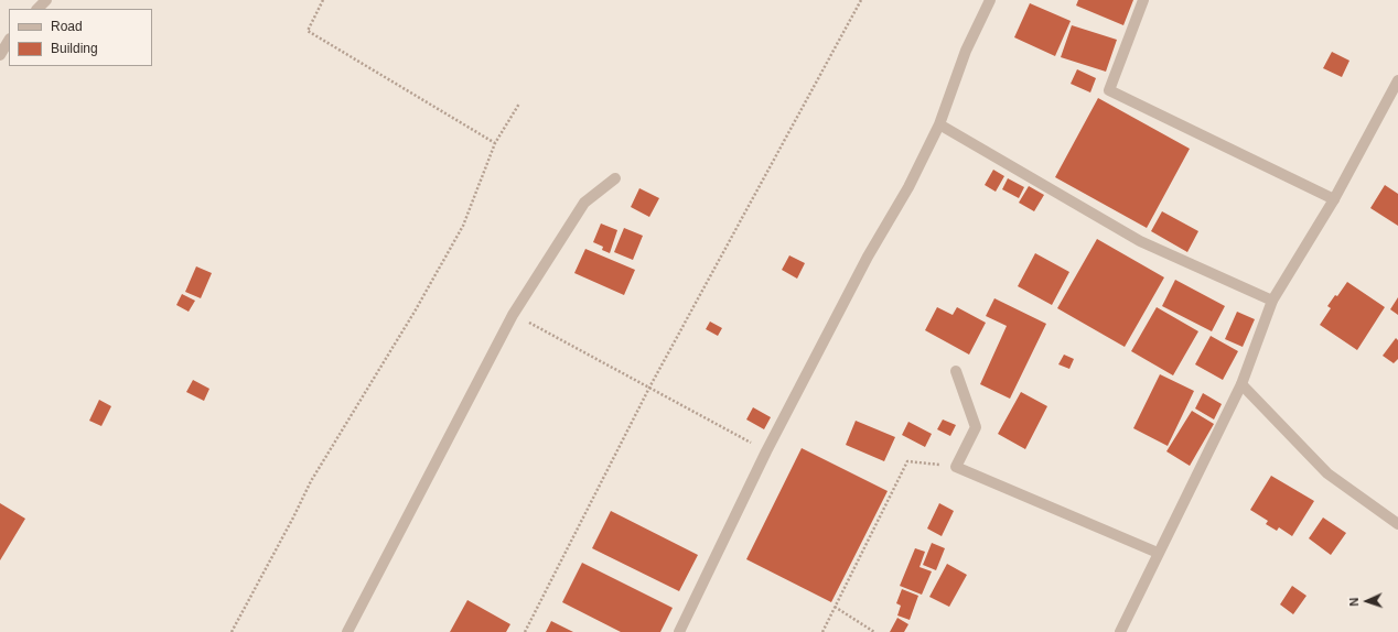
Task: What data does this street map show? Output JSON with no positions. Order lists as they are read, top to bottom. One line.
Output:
{"legend":["Road","Building"],"north":"left"}
